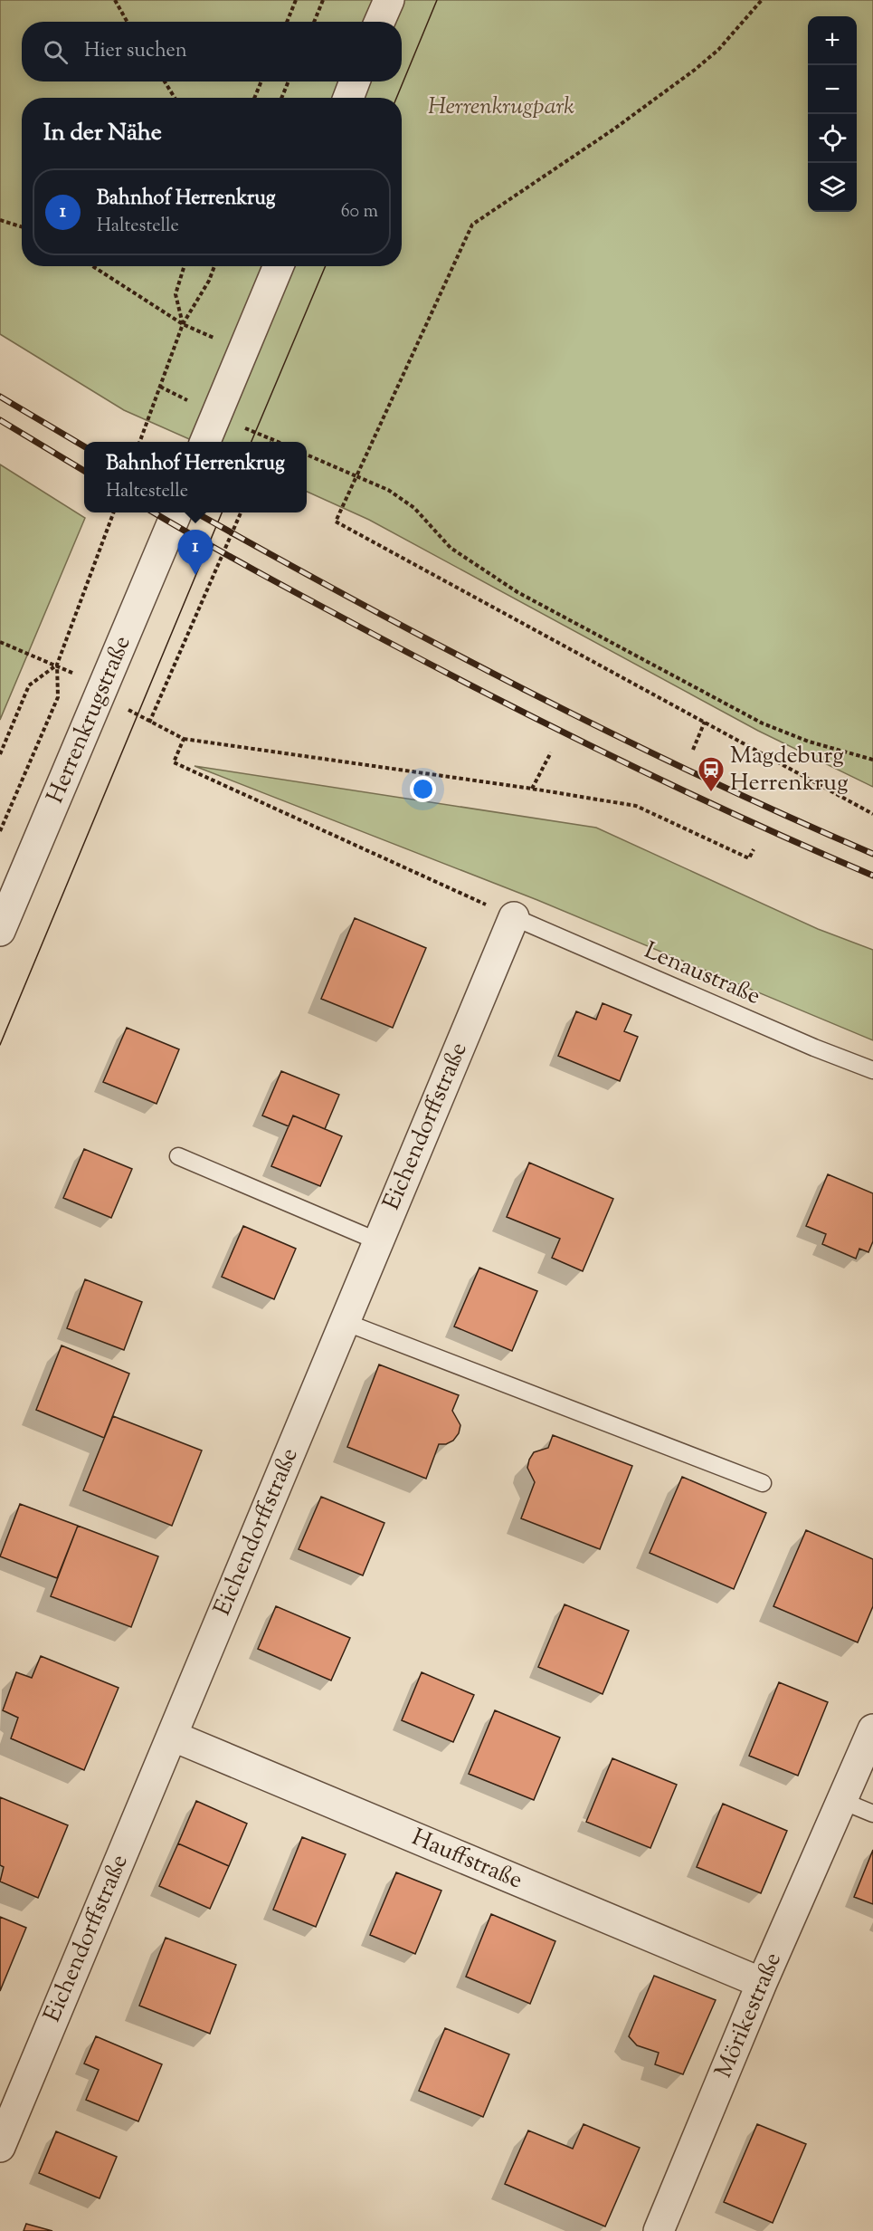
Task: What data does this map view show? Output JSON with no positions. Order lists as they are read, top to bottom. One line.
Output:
{"streets":{"street":["Herrenkrugstraße","Eichendorffstraße","Hauffstraße","Mörikestraße"],"lane":["Lenaustraße"]},"crossings":[["Lenaustraße","Eichendorffstraße"],["Eichendorffstraße","Hauffstraße"],["Hauffstraße","Mörikestraße"]],"parks":["Herrenkrugpark"],"places":{"station":["Magdeburg Herrenkrug"]},"page":{"map_buttons":["+","−"],"search":"Hier suchen","heading":"In der Nähe","list":[{"mark":"1","name":"Bahnhof Herrenkrug","note":"Haltestelle","value":"60 m"}],"popup":["Bahnhof Herrenkrug","Haltestelle"],"pins":"1"}}
